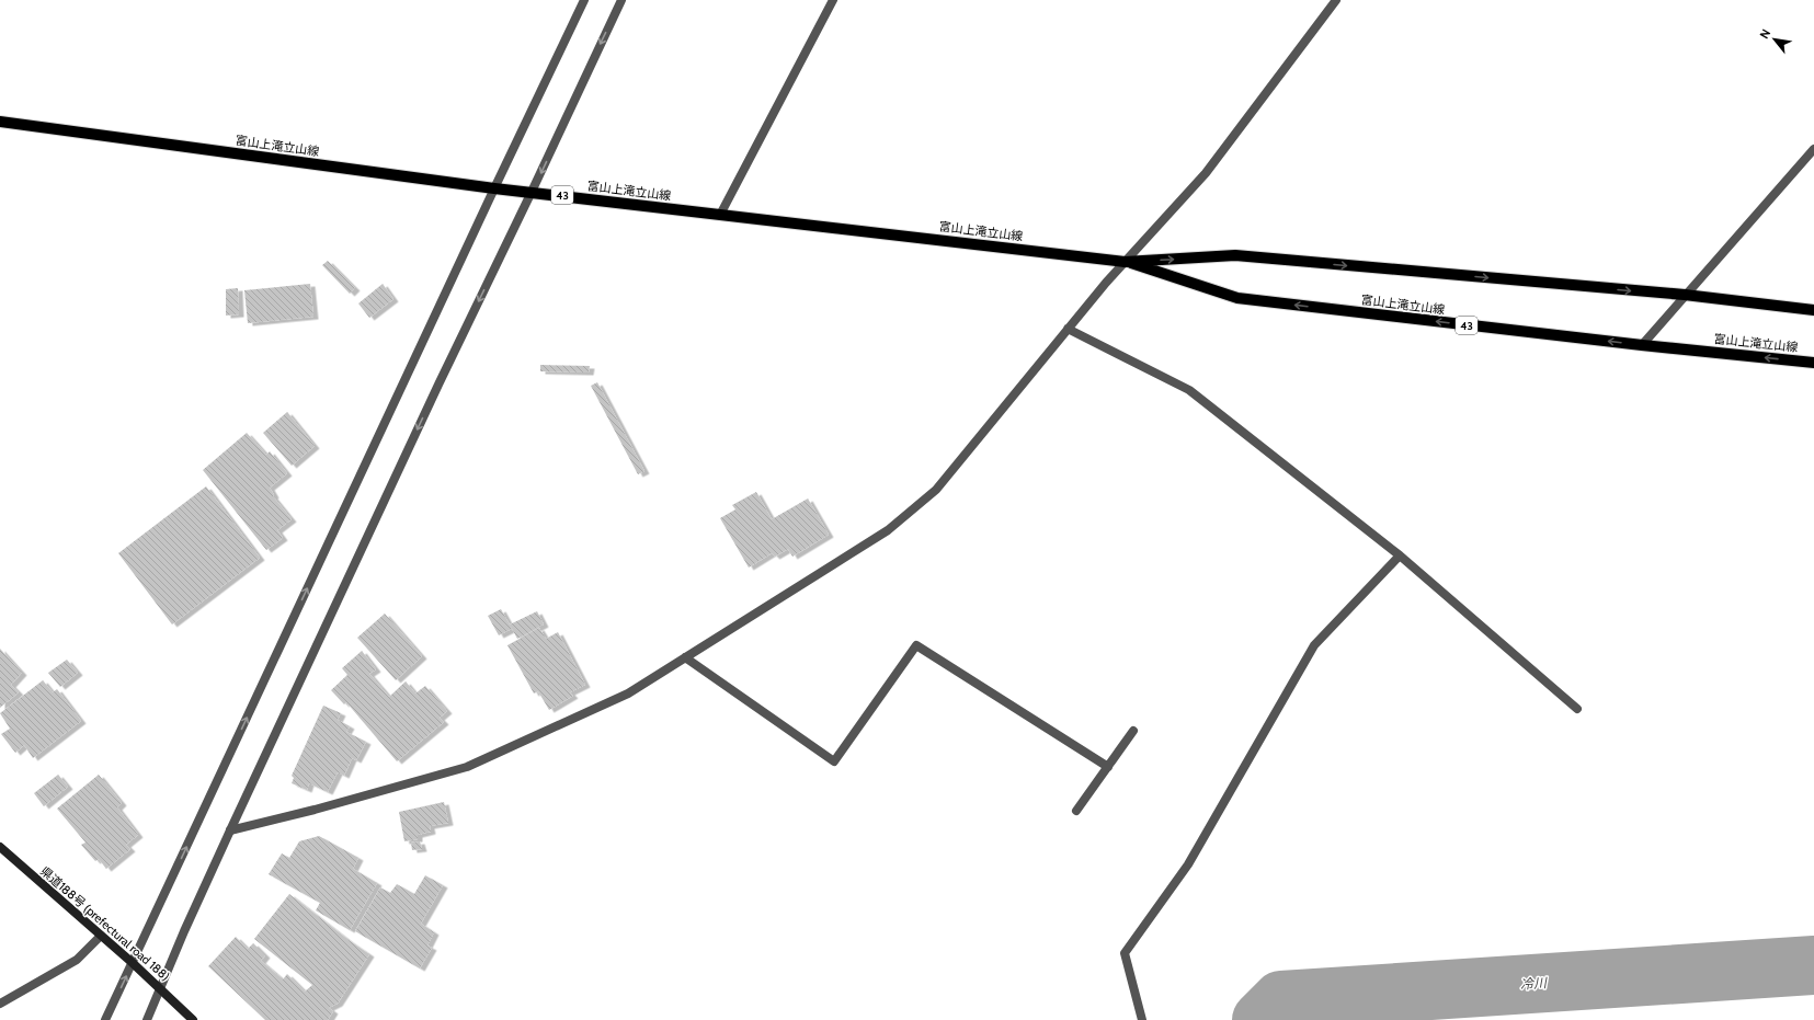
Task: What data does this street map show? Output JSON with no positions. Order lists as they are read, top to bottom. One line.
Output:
{"streets":{"main road":["富山上滝立山線","43","県道188号 (prefectural road 188)"]},"water":["冷川"],"north":"top left"}
